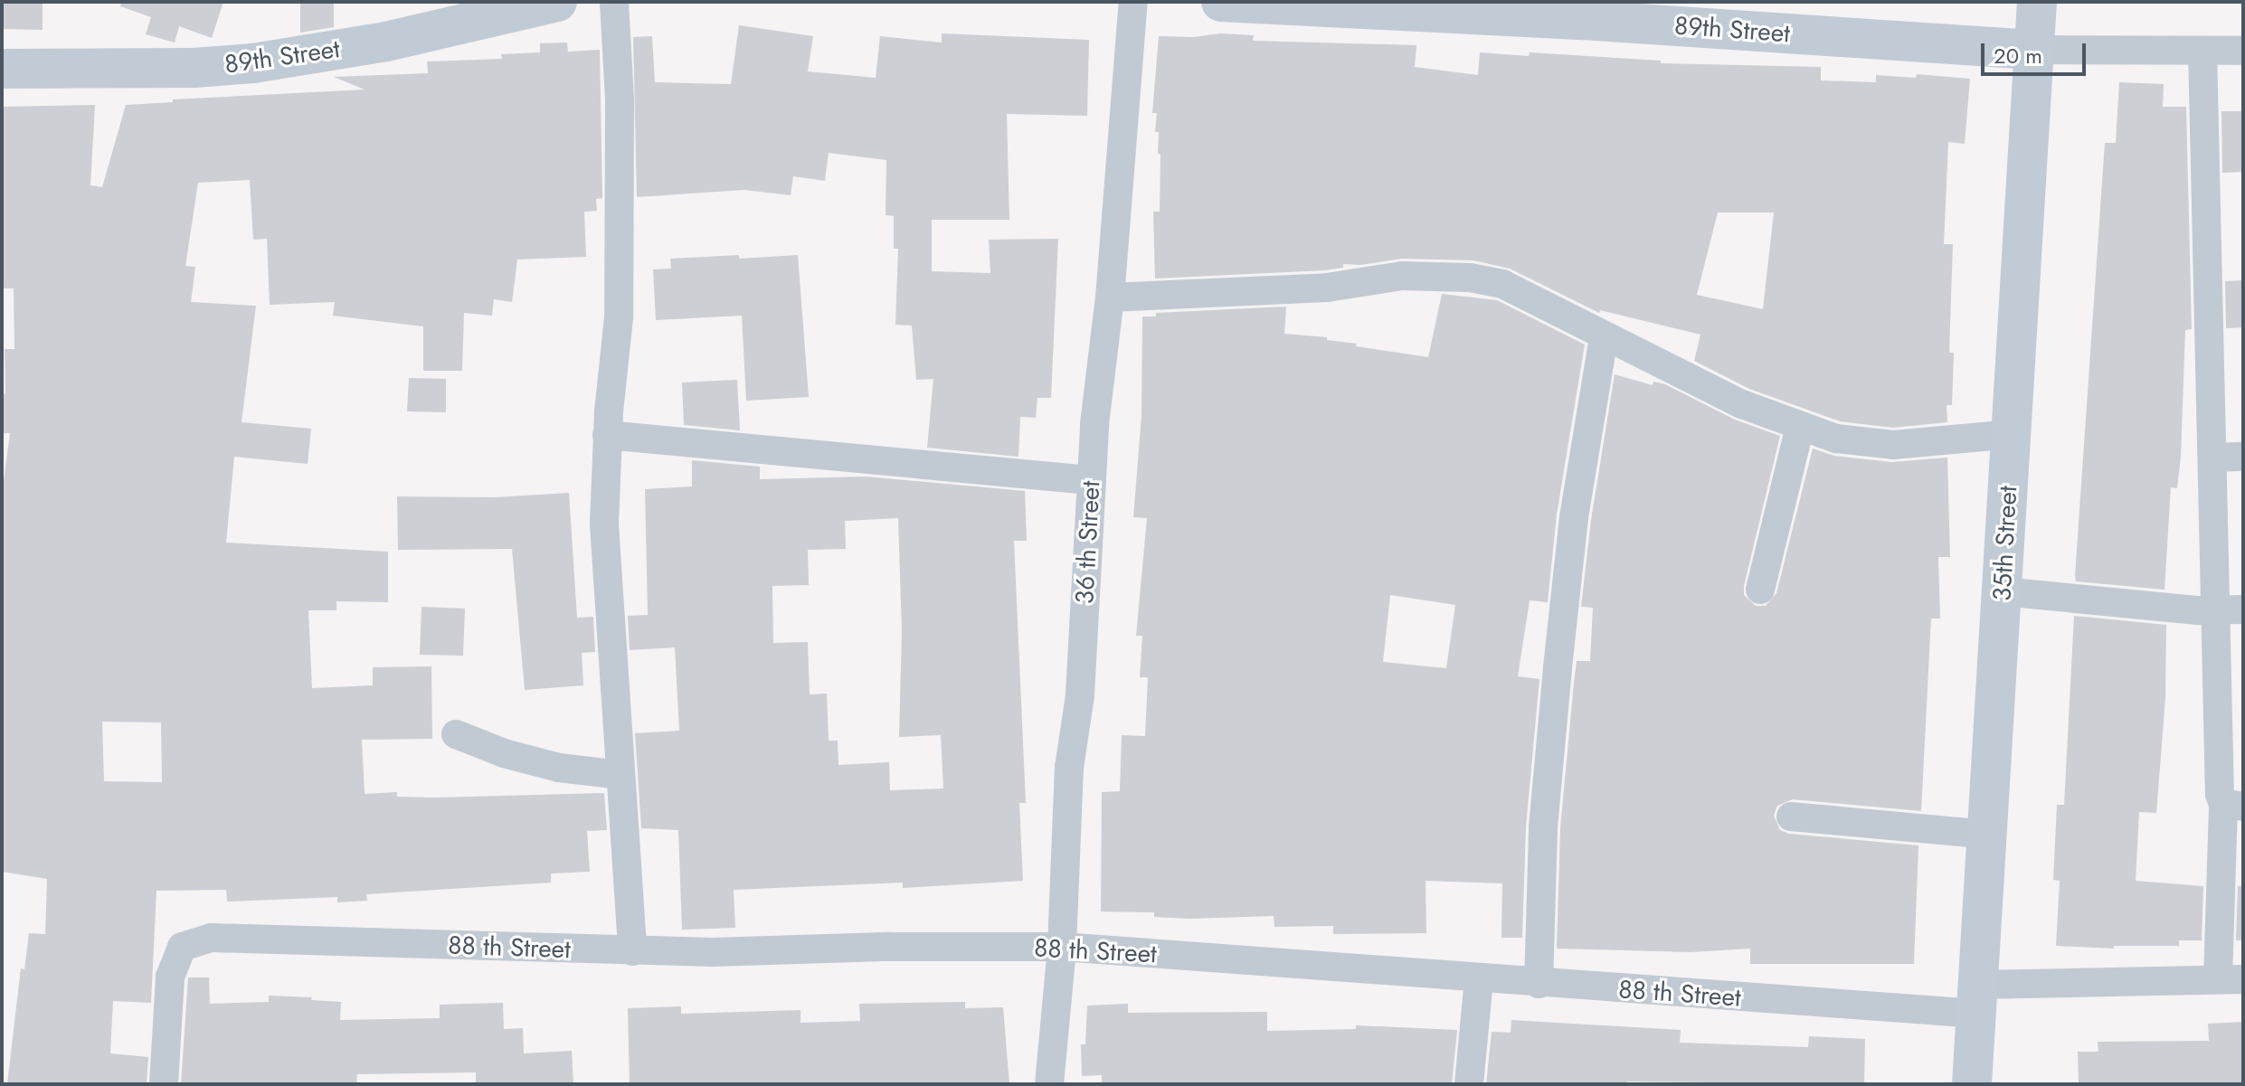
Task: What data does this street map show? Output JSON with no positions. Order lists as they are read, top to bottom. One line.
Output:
{"streets":{"main road":["89th Street","35th Street"],"street":["36 th Street","88 th Street"]},"crossings":[["89th Street","35th Street"],["36 th Street","88 th Street"],["35th Street","88 th Street"]],"scale_bar":"20 m"}
